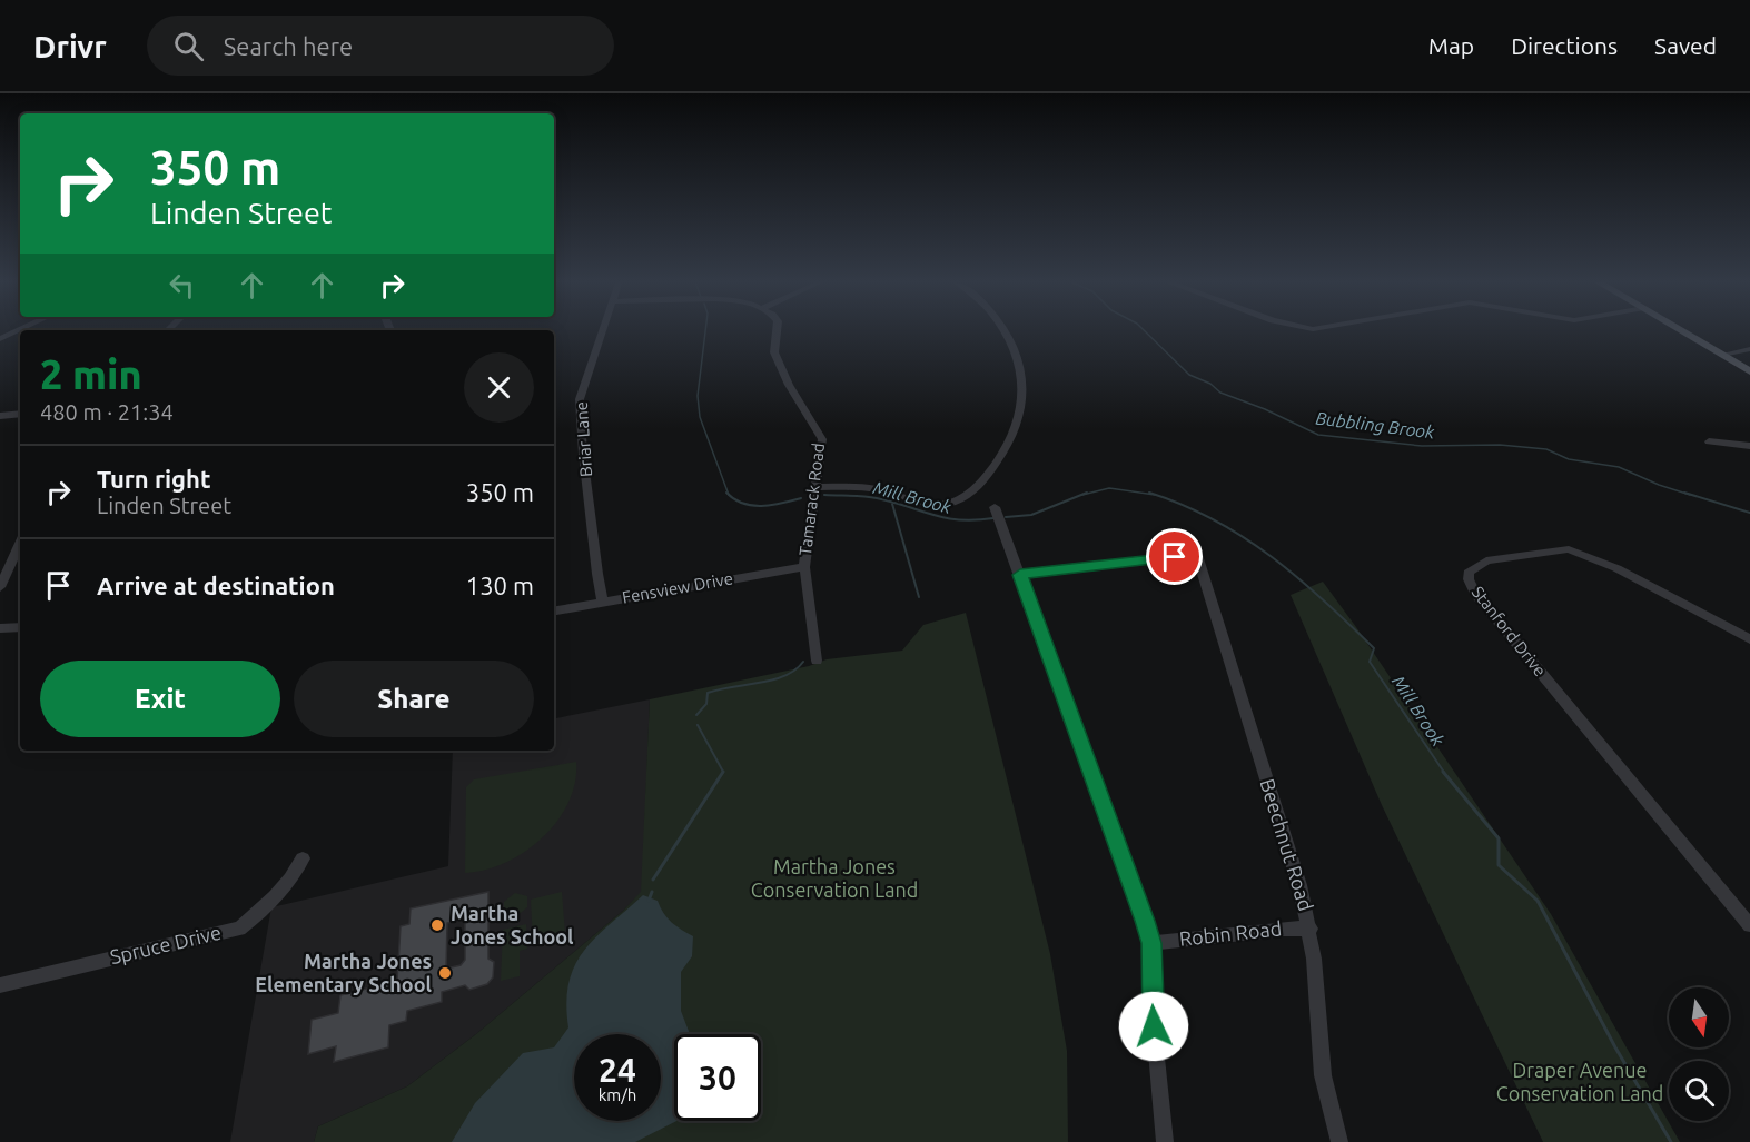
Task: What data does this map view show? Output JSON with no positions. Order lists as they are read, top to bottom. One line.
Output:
{"streets":{"street":["Briar Lane","Tamarack Road","Fensview Drive","Stanford Drive","Beechnut Road","Robin Road","Spruce Drive"]},"crossings":[["Briar Lane","Fensview Drive"],["Tamarack Road","Fensview Drive"],["Beechnut Road","Robin Road"]],"water":["Bubbling Brook","Mill Brook"],"parks":["Martha Jones Conservation Land","Draper Avenue Conservation Land"],"places":["Martha Jones School","Martha Jones Elementary School"],"north":"bottom","page":{"header":"Drivr","search":"Search here","nav":["Map","Directions","Saved"],"turn":["350 m","Linden Street"],"heading":["2 min","480 m · 21:34"],"list":[{"name":"Turn right","note":"Linden Street","value":"350 m"},{"name":"Arrive at destination","value":"130 m"}],"buttons":["Exit","Share"],"speed":"24 km/h","limit":"30"}}
